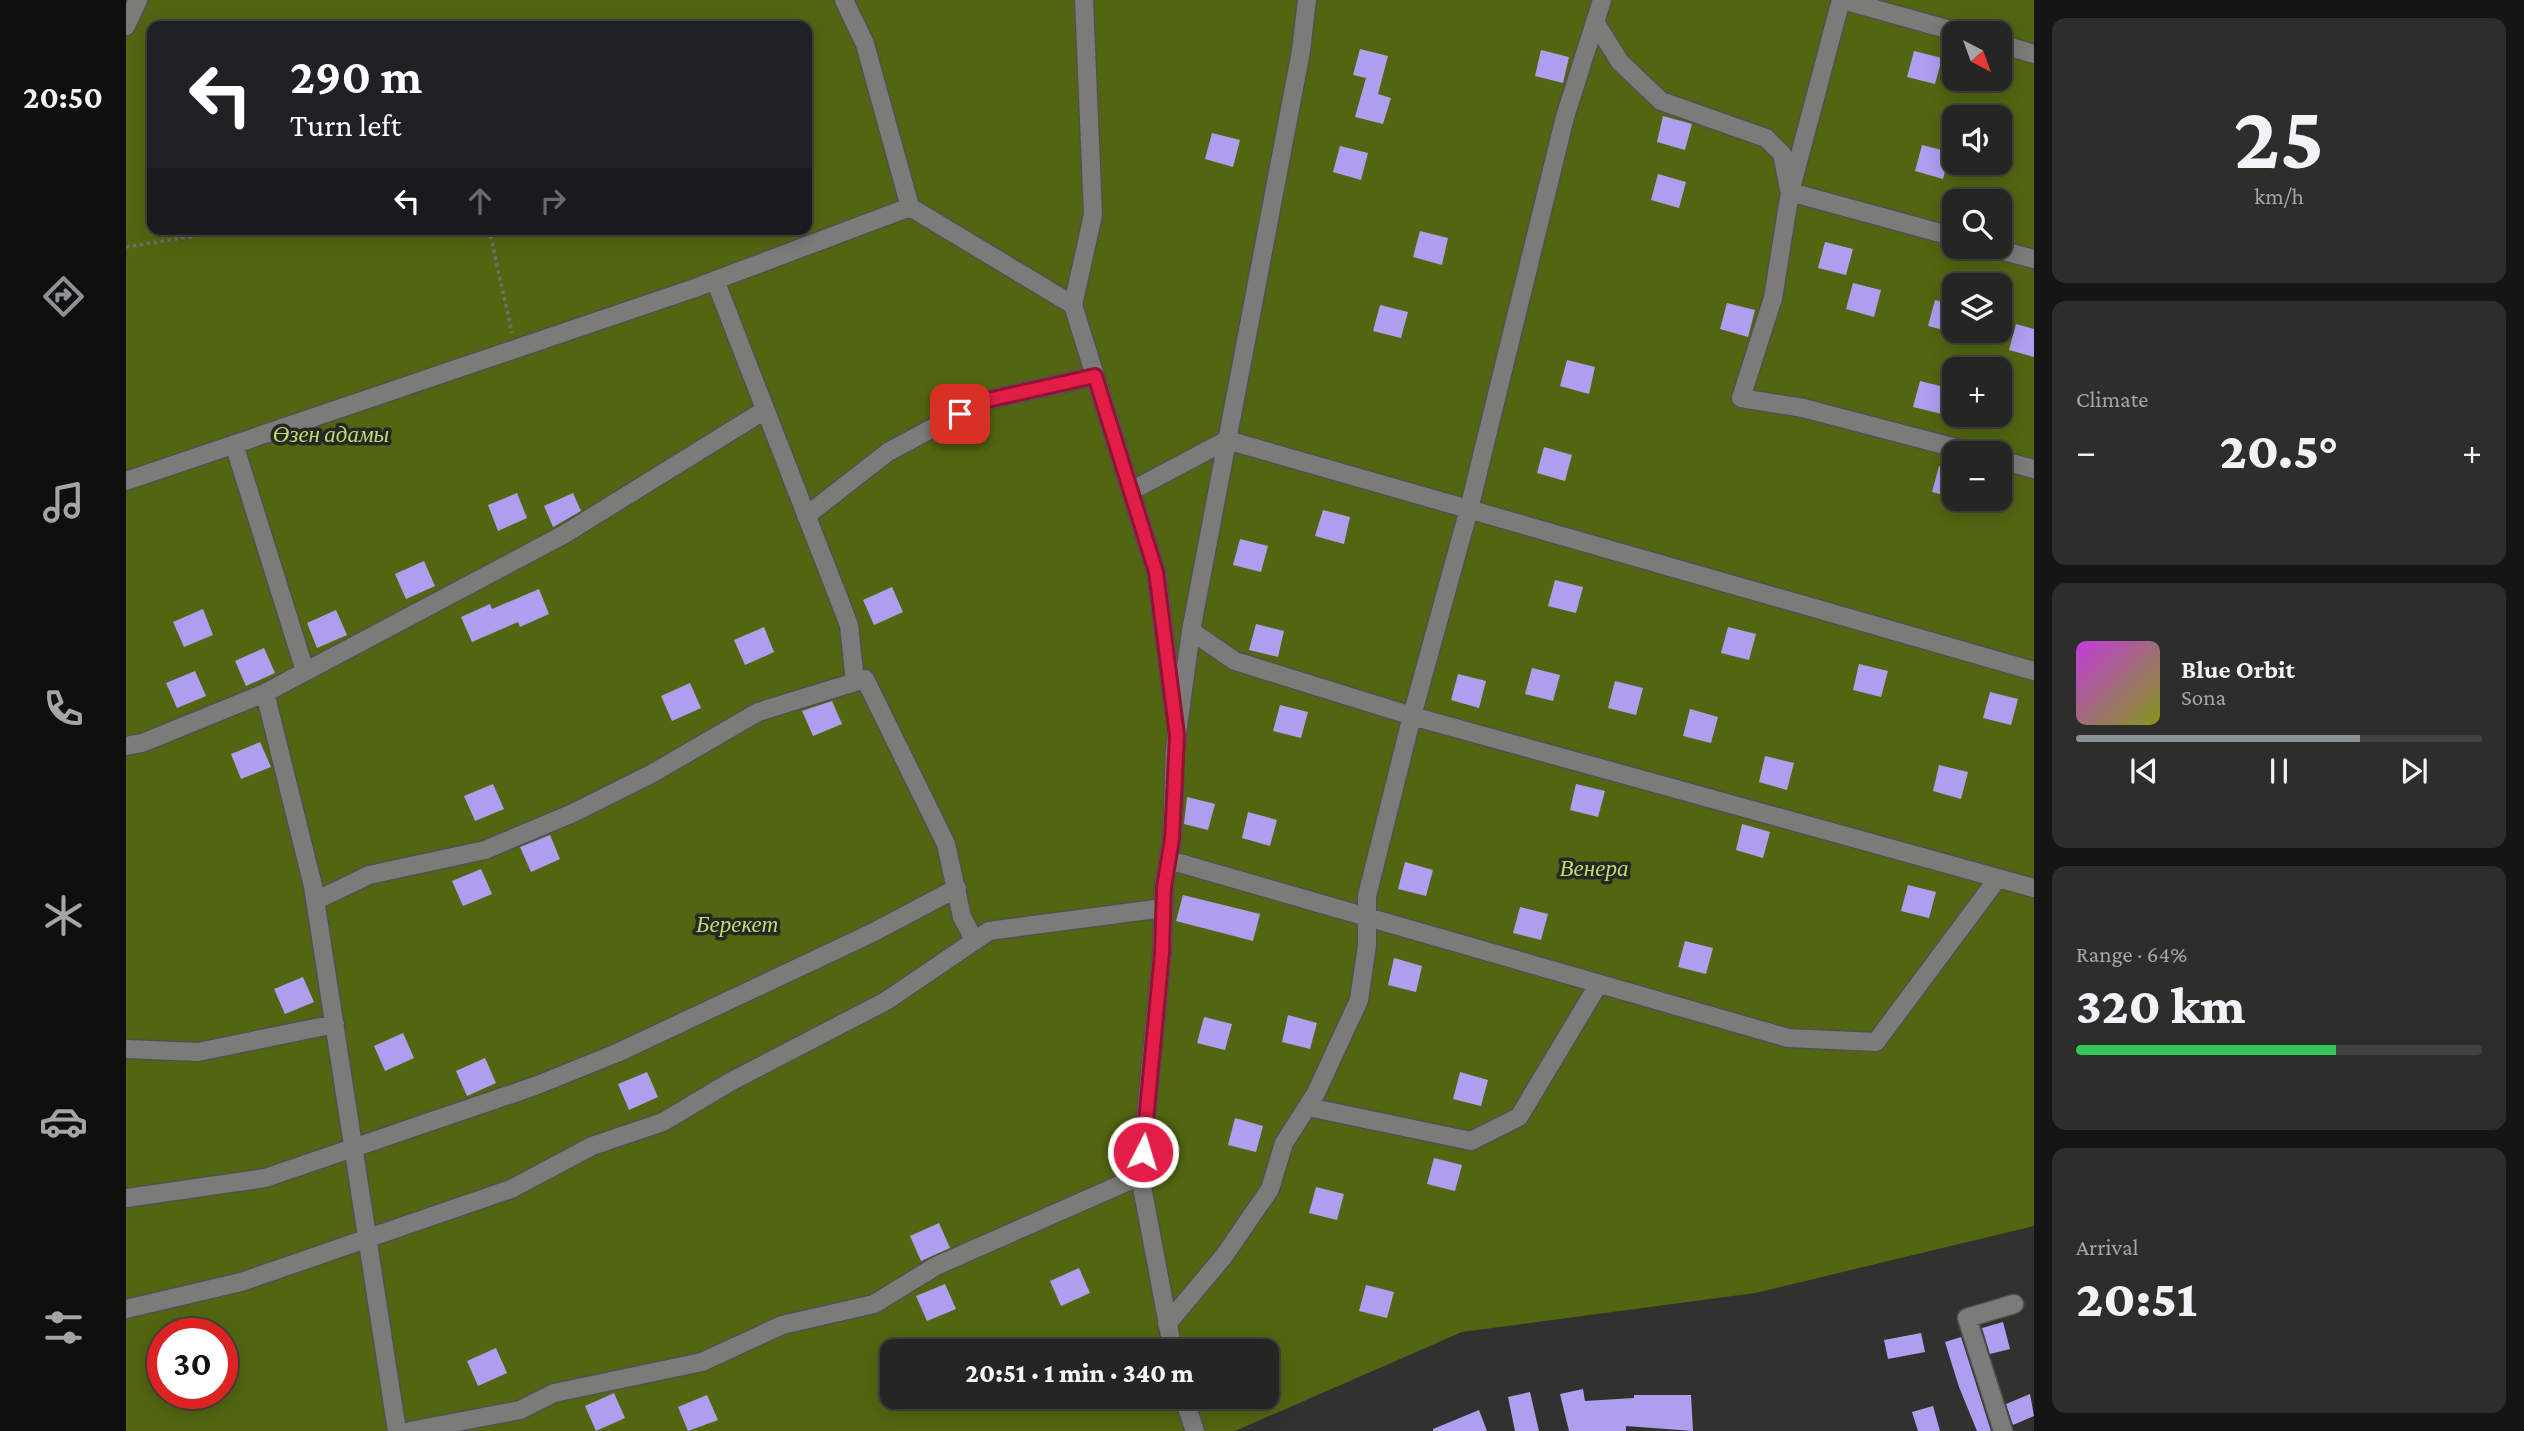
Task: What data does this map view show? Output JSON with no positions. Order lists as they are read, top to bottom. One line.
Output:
{"parks":["Өзен адамы","Венера","Берекет"],"north":"bottom right","page":{"tabs":"20:50","tile":[["25","km/h"],"Climate",["Range · 64%","320 km"],["Arrival","20:51"]],"map_buttons":["+","−"],"turn":["290 m","Turn left"],"heat":["−","20.5°","+"],"song":["Blue Orbit","Sona"],"limit":"30","trip":"20:51 · 1 min · 340 m"}}
